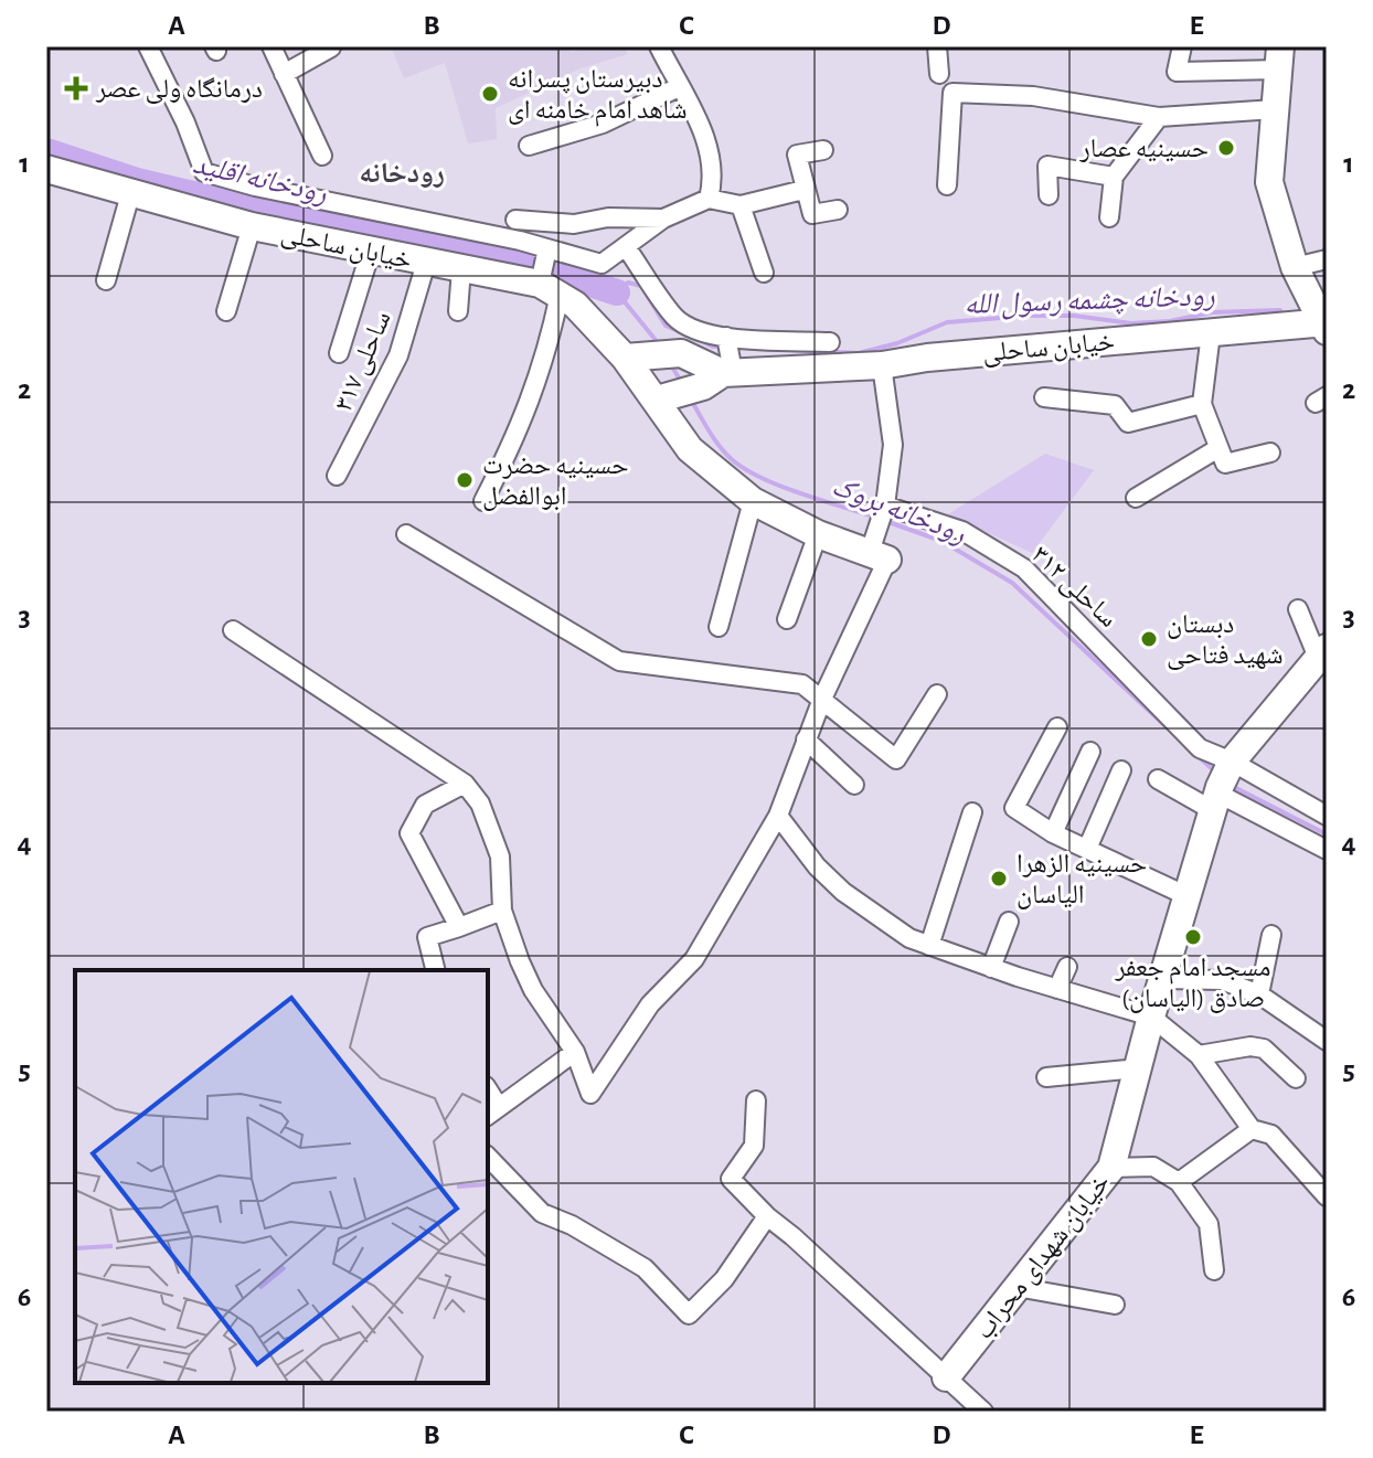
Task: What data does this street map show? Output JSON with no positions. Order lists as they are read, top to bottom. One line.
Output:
{"streets":{"street":["خیابان ساحلی","ساحلی ۳۱۷","ساحلی ۳۱۲","خیابان شهدای محراب"]},"crossings":[["خیابان ساحلی","ساحلی ۳۱۷"],["ساحلی ۳۱۲","خیابان شهدای محراب"]],"districts":["رودخانه"],"water":["رودخانه اقلید","رودخانه چشمه رسول الله","رودخانه بروک"],"places":{"health":["درمانگاه ولی عصر"],"other":["دبیرستان پسرانه شاهد امام خامنه ای","حسینیه عصار","حسینیه حضرت ابوالفضل","دبستان شهید فتاحی","حسینیه الزهرا الیاسان","مسجد امام جعفر صادق (الیاسان)"]},"grid":{"columns":["A","B","C","D","E"],"rows":["1","2","3","4","5","6"]}}
